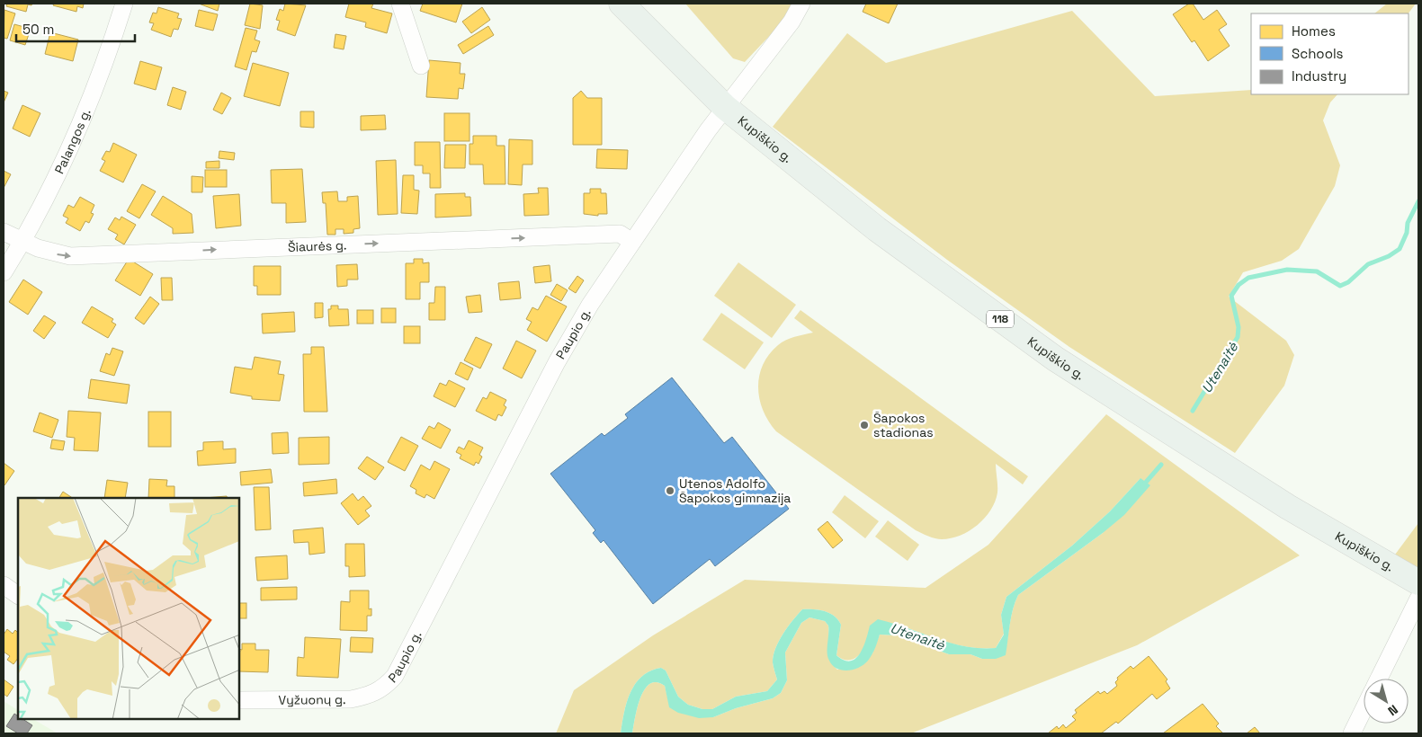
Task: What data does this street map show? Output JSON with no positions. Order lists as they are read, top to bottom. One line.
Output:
{"streets":{"main road":["Kupiškio g.","118"],"street":["Palangos g.","Šiaurės g.","Paupio g.","Vyžuonų g."]},"crossings":[["Kupiškio g.","Paupio g."],["Palangos g.","Šiaurės g."],["Šiaurės g.","Paupio g."],["Paupio g.","Vyžuonų g."]],"one_way":["Šiaurės g."],"water":["Utenaitė"],"places":["Šapokos stadionas","Utenos Adolfo Šapokos gimnazija"],"legend":["Homes","Schools","Industry"],"scale_bar":"50 m","north":"bottom right"}
